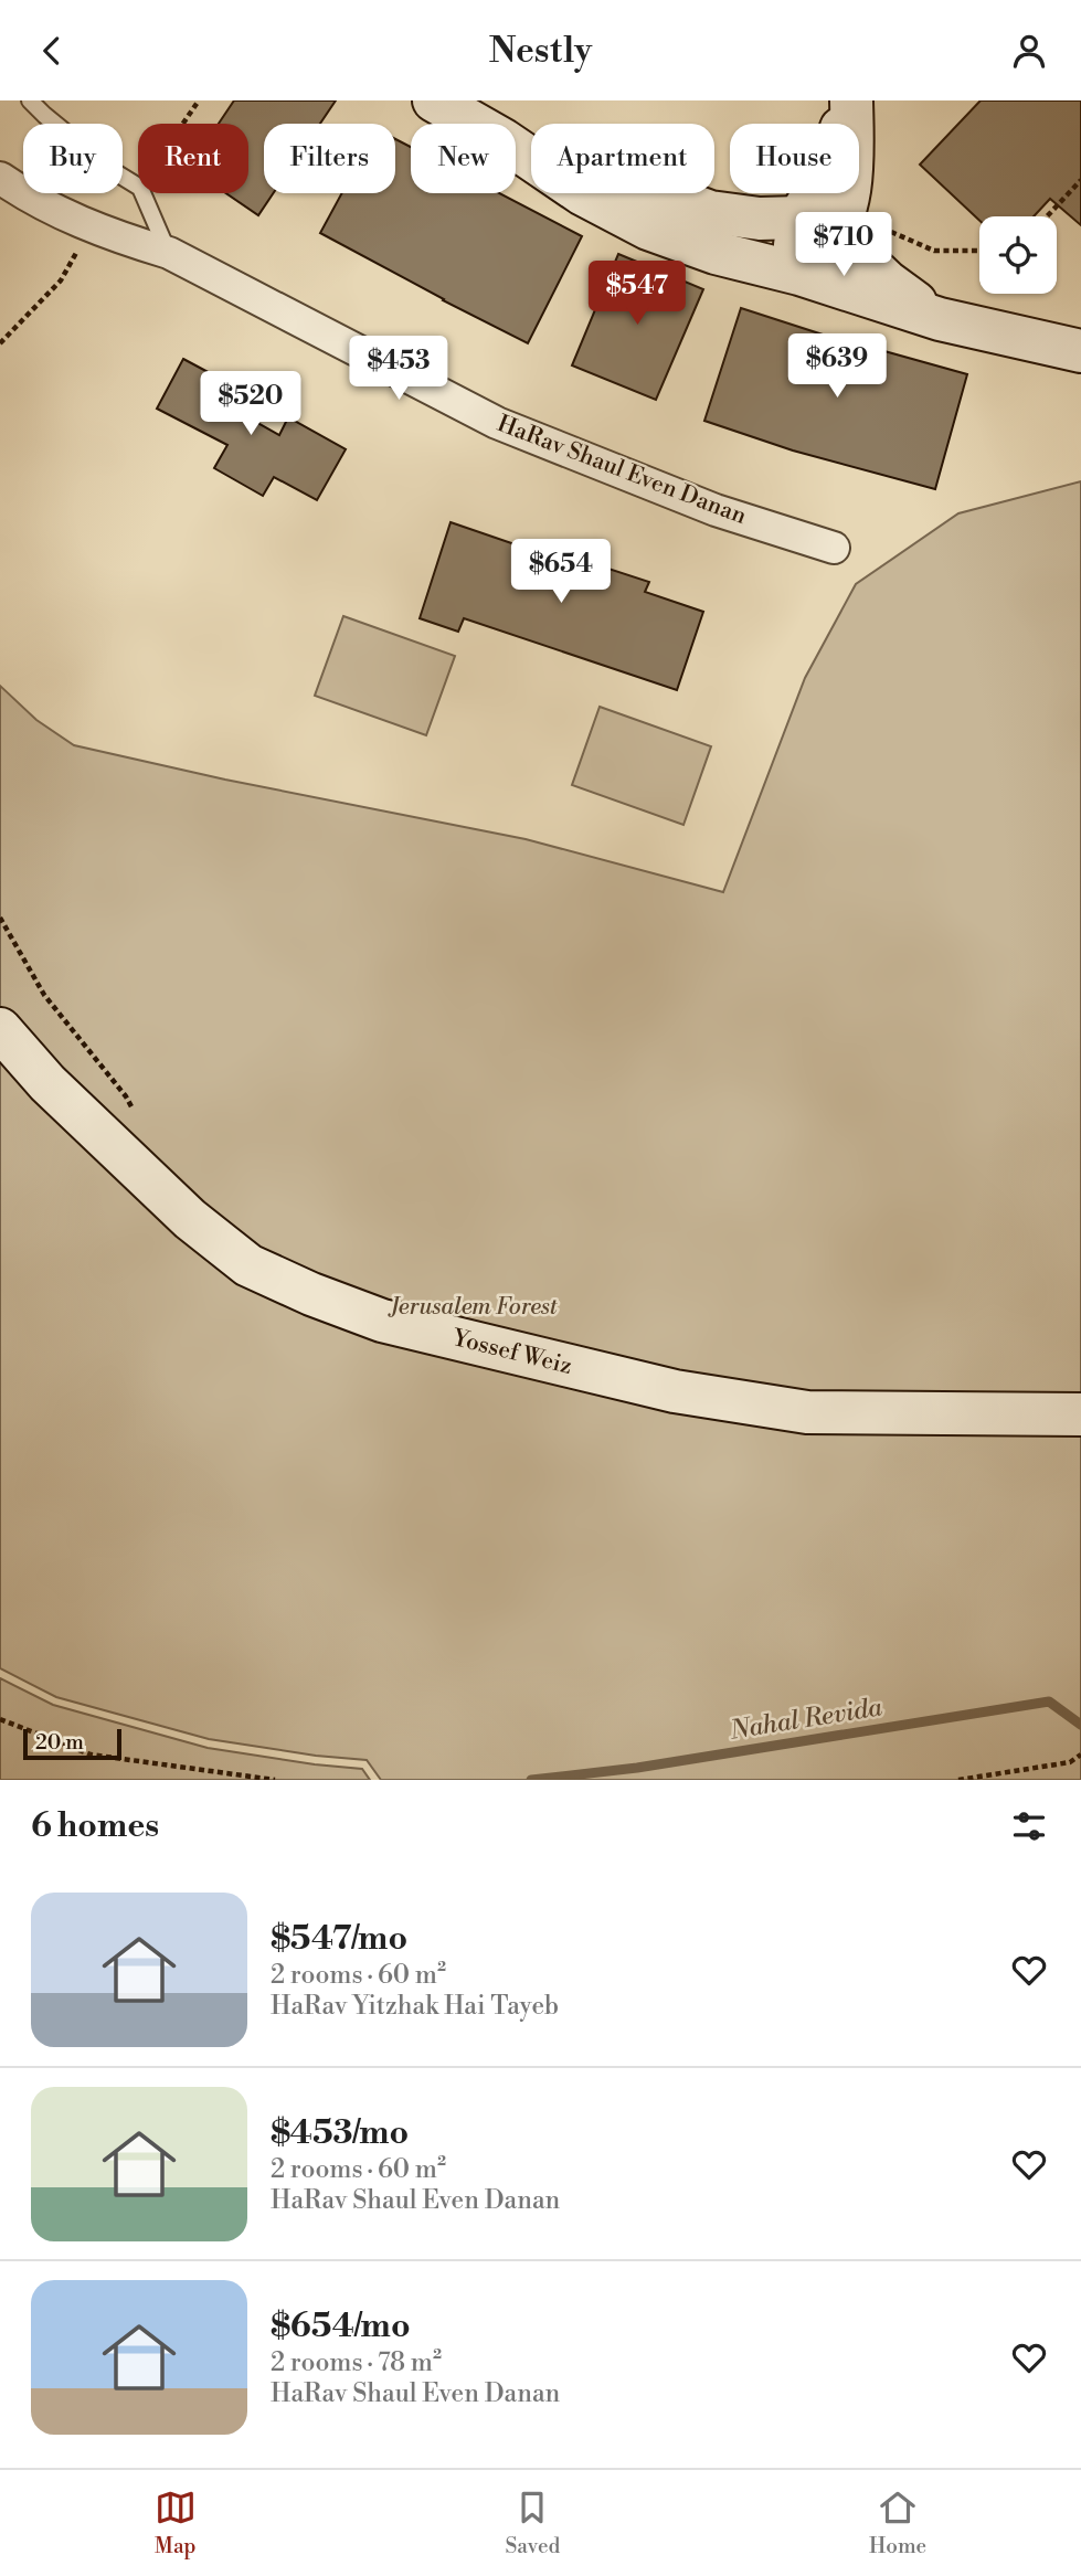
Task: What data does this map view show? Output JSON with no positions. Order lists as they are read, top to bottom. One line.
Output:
{"streets":{"street":["HaRav Shaul Even Danan","Yossef Weiz"]},"water":["Nahal Revida"],"parks":["Jerusalem Forest"],"scale_bar":"20 m","page":{"header":"Nestly","chip":["Buy","Rent","Filters","New","Apartment","House"],"price":["$710","$547","$639","$453","$520","$654"],"scale":"20 m","heading":"6 homes","list":[{"name":"$547/mo","note":"2 rooms · 60 m² · HaRav Yitzhak Hai Tayeb"},{"name":"$453/mo","note":"2 rooms · 60 m² · HaRav Shaul Even Danan"},{"name":"$654/mo","note":"2 rooms · 78 m² · HaRav Shaul Even Danan"}],"tabs":["Map","Saved","Home"]}}
